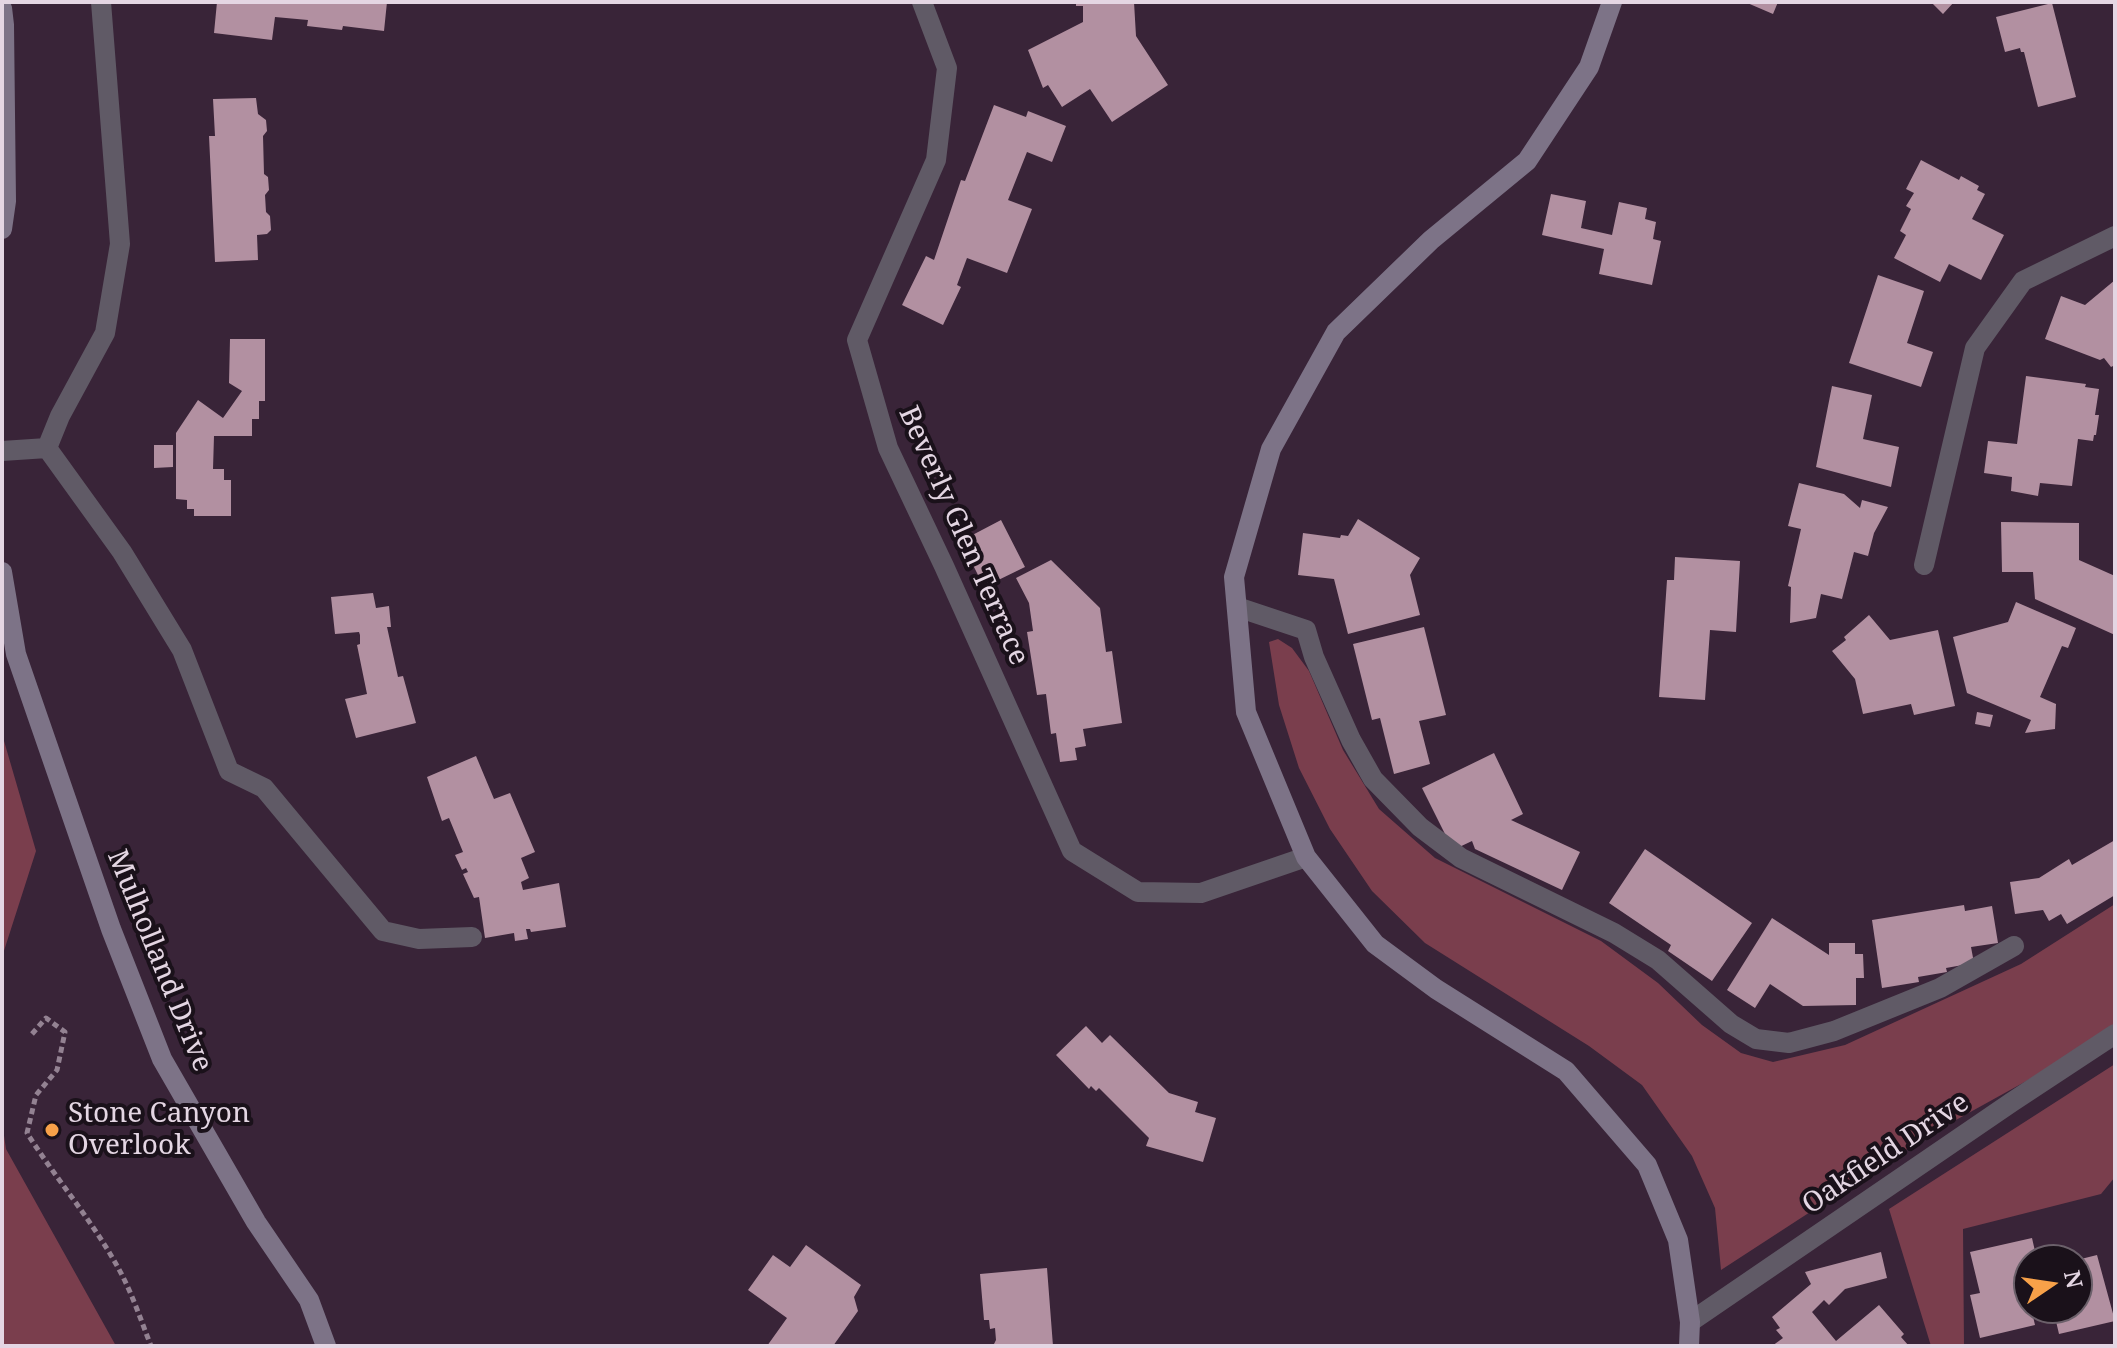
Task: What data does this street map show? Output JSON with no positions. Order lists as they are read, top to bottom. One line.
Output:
{"streets":{"main road":["Mulholland Drive"],"street":["Beverly Glen Terrace","Oakfield Drive"]},"places":["Stone Canyon Overlook"],"north":"right"}
